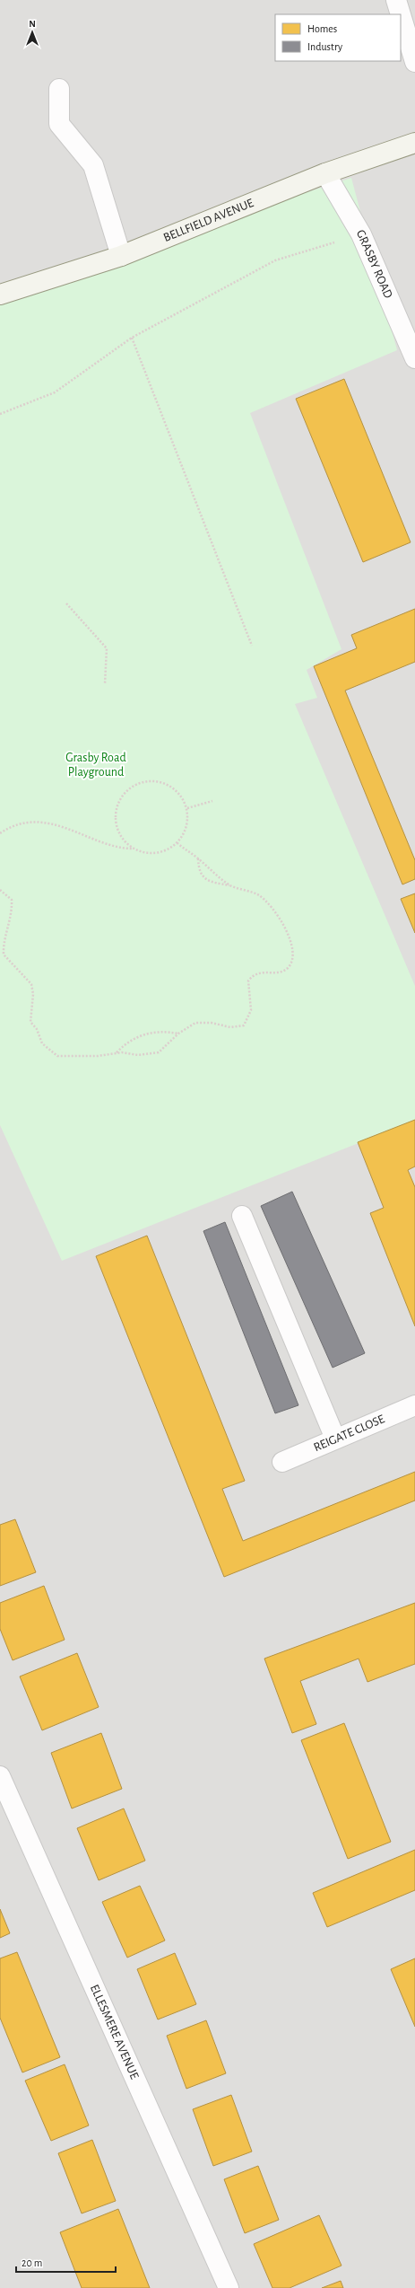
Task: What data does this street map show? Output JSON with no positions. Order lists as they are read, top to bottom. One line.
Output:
{"streets":{"street":["BELLFIELD AVENUE","GRASBY ROAD","REIGATE CLOSE","ELLESMERE AVENUE"]},"crossings":[["BELLFIELD AVENUE","GRASBY ROAD"]],"parks":["Grasby Road Playground"],"legend":["Homes","Industry"],"scale_bar":"20 m","north":"top"}
